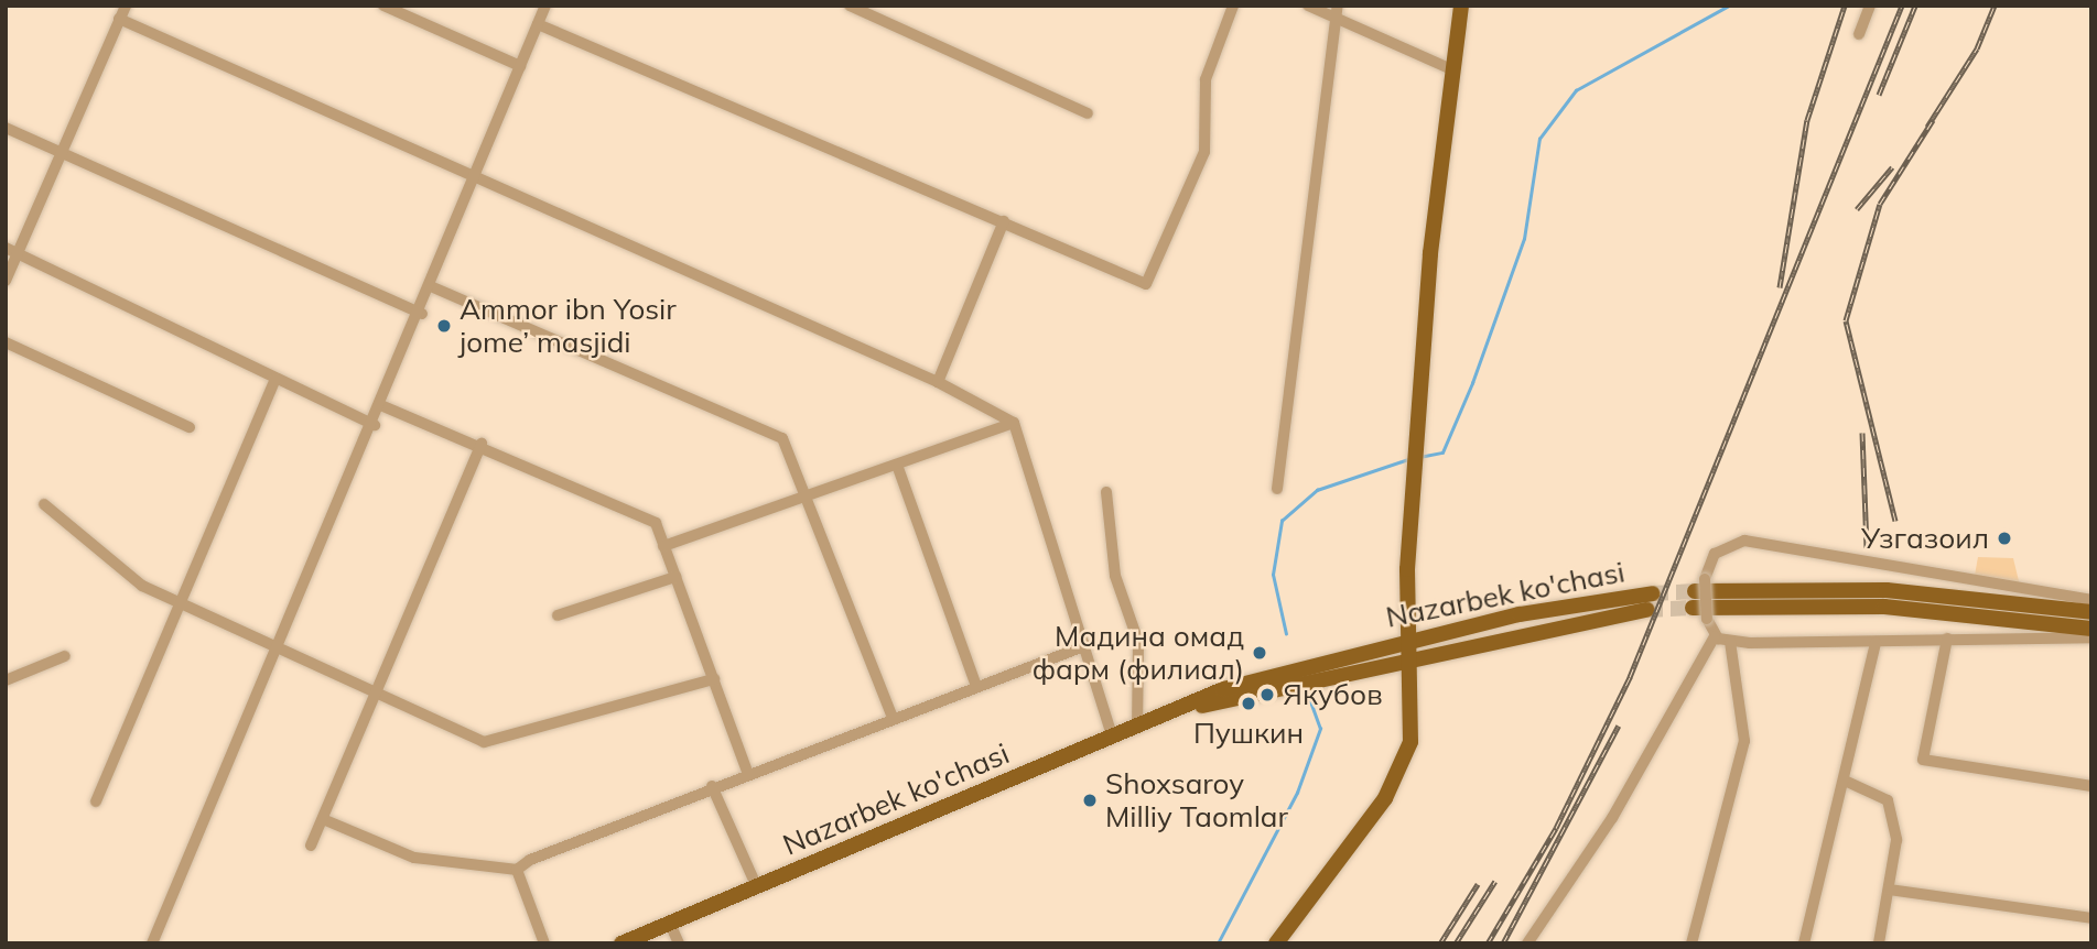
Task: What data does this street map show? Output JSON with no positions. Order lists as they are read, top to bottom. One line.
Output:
{"streets":{"main road":["Nazarbek ko'chasi"]},"places":["Ammor ibn Yosir jome’ masjidi","Узгазоил","Мадина омад фарм (филиал)","Якубов","Пушкин","Shoxsaroy Milliy Taomlar"]}
